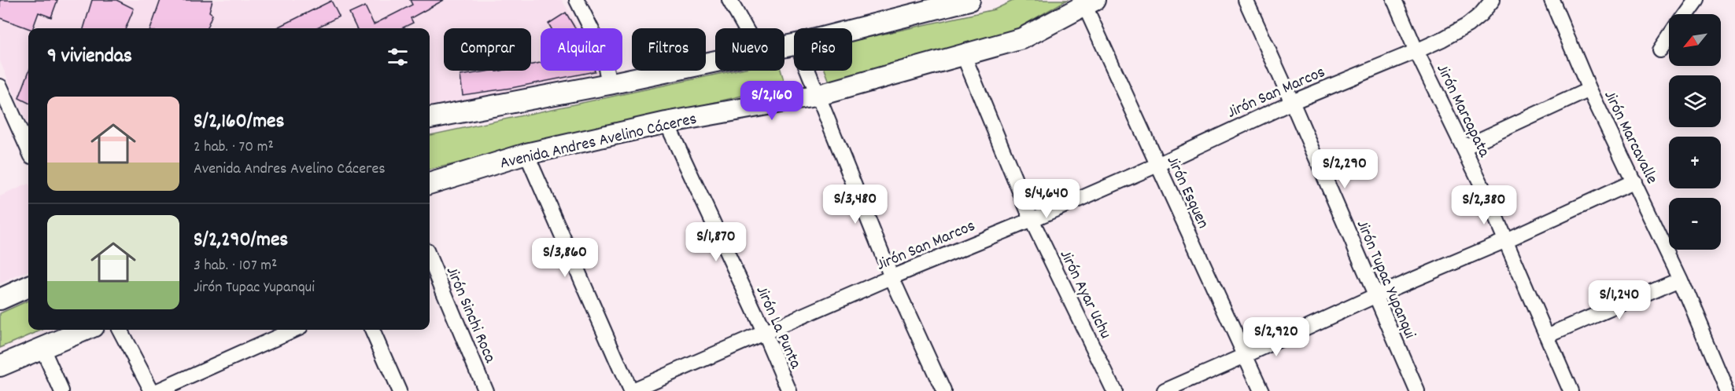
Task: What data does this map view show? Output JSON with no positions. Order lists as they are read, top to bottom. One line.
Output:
{"streets":{"main road":["Avenida Andres Avelino Cáceres"],"street":["Jirón San Marcos","Jirón Marcapata","Jirón Marcavalle","Jirón Esquen","Jirón Tupac Yupanqui","Jirón Ayar Uchu","Jirón Sinchi Roca","Jirón La Punta"]},"crossings":[["Jirón San Marcos","Jirón Marcapata"],["Jirón San Marcos","Jirón Esquen"],["Jirón San Marcos","Jirón Tupac Yupanqui"],["Jirón San Marcos","Jirón Ayar Uchu"],["Jirón San Marcos","Jirón La Punta"],["Avenida Andres Avelino Cáceres","Jirón Esquen"],["Avenida Andres Avelino Cáceres","Jirón Ayar Uchu"],["Avenida Andres Avelino Cáceres","Jirón La Punta"]],"north":"bottom left","page":{"map_buttons":["+","−"],"chip":["Comprar","Alquilar","Filtros","Nuevo","Piso"],"heading":"9 viviendas","price":["S/2,160","S/2,290","S/4,640","S/3,480","S/2,380","S/1,870","S/3,860","S/1,240","S/2,920"],"list":[{"name":"S/2,160/mes","note":"2 hab. · 70 m² · Avenida Andres Avelino Cáceres"},{"name":"S/2,290/mes","note":"3 hab. · 107 m² · Jirón Tupac Yupanqui"}]}}
